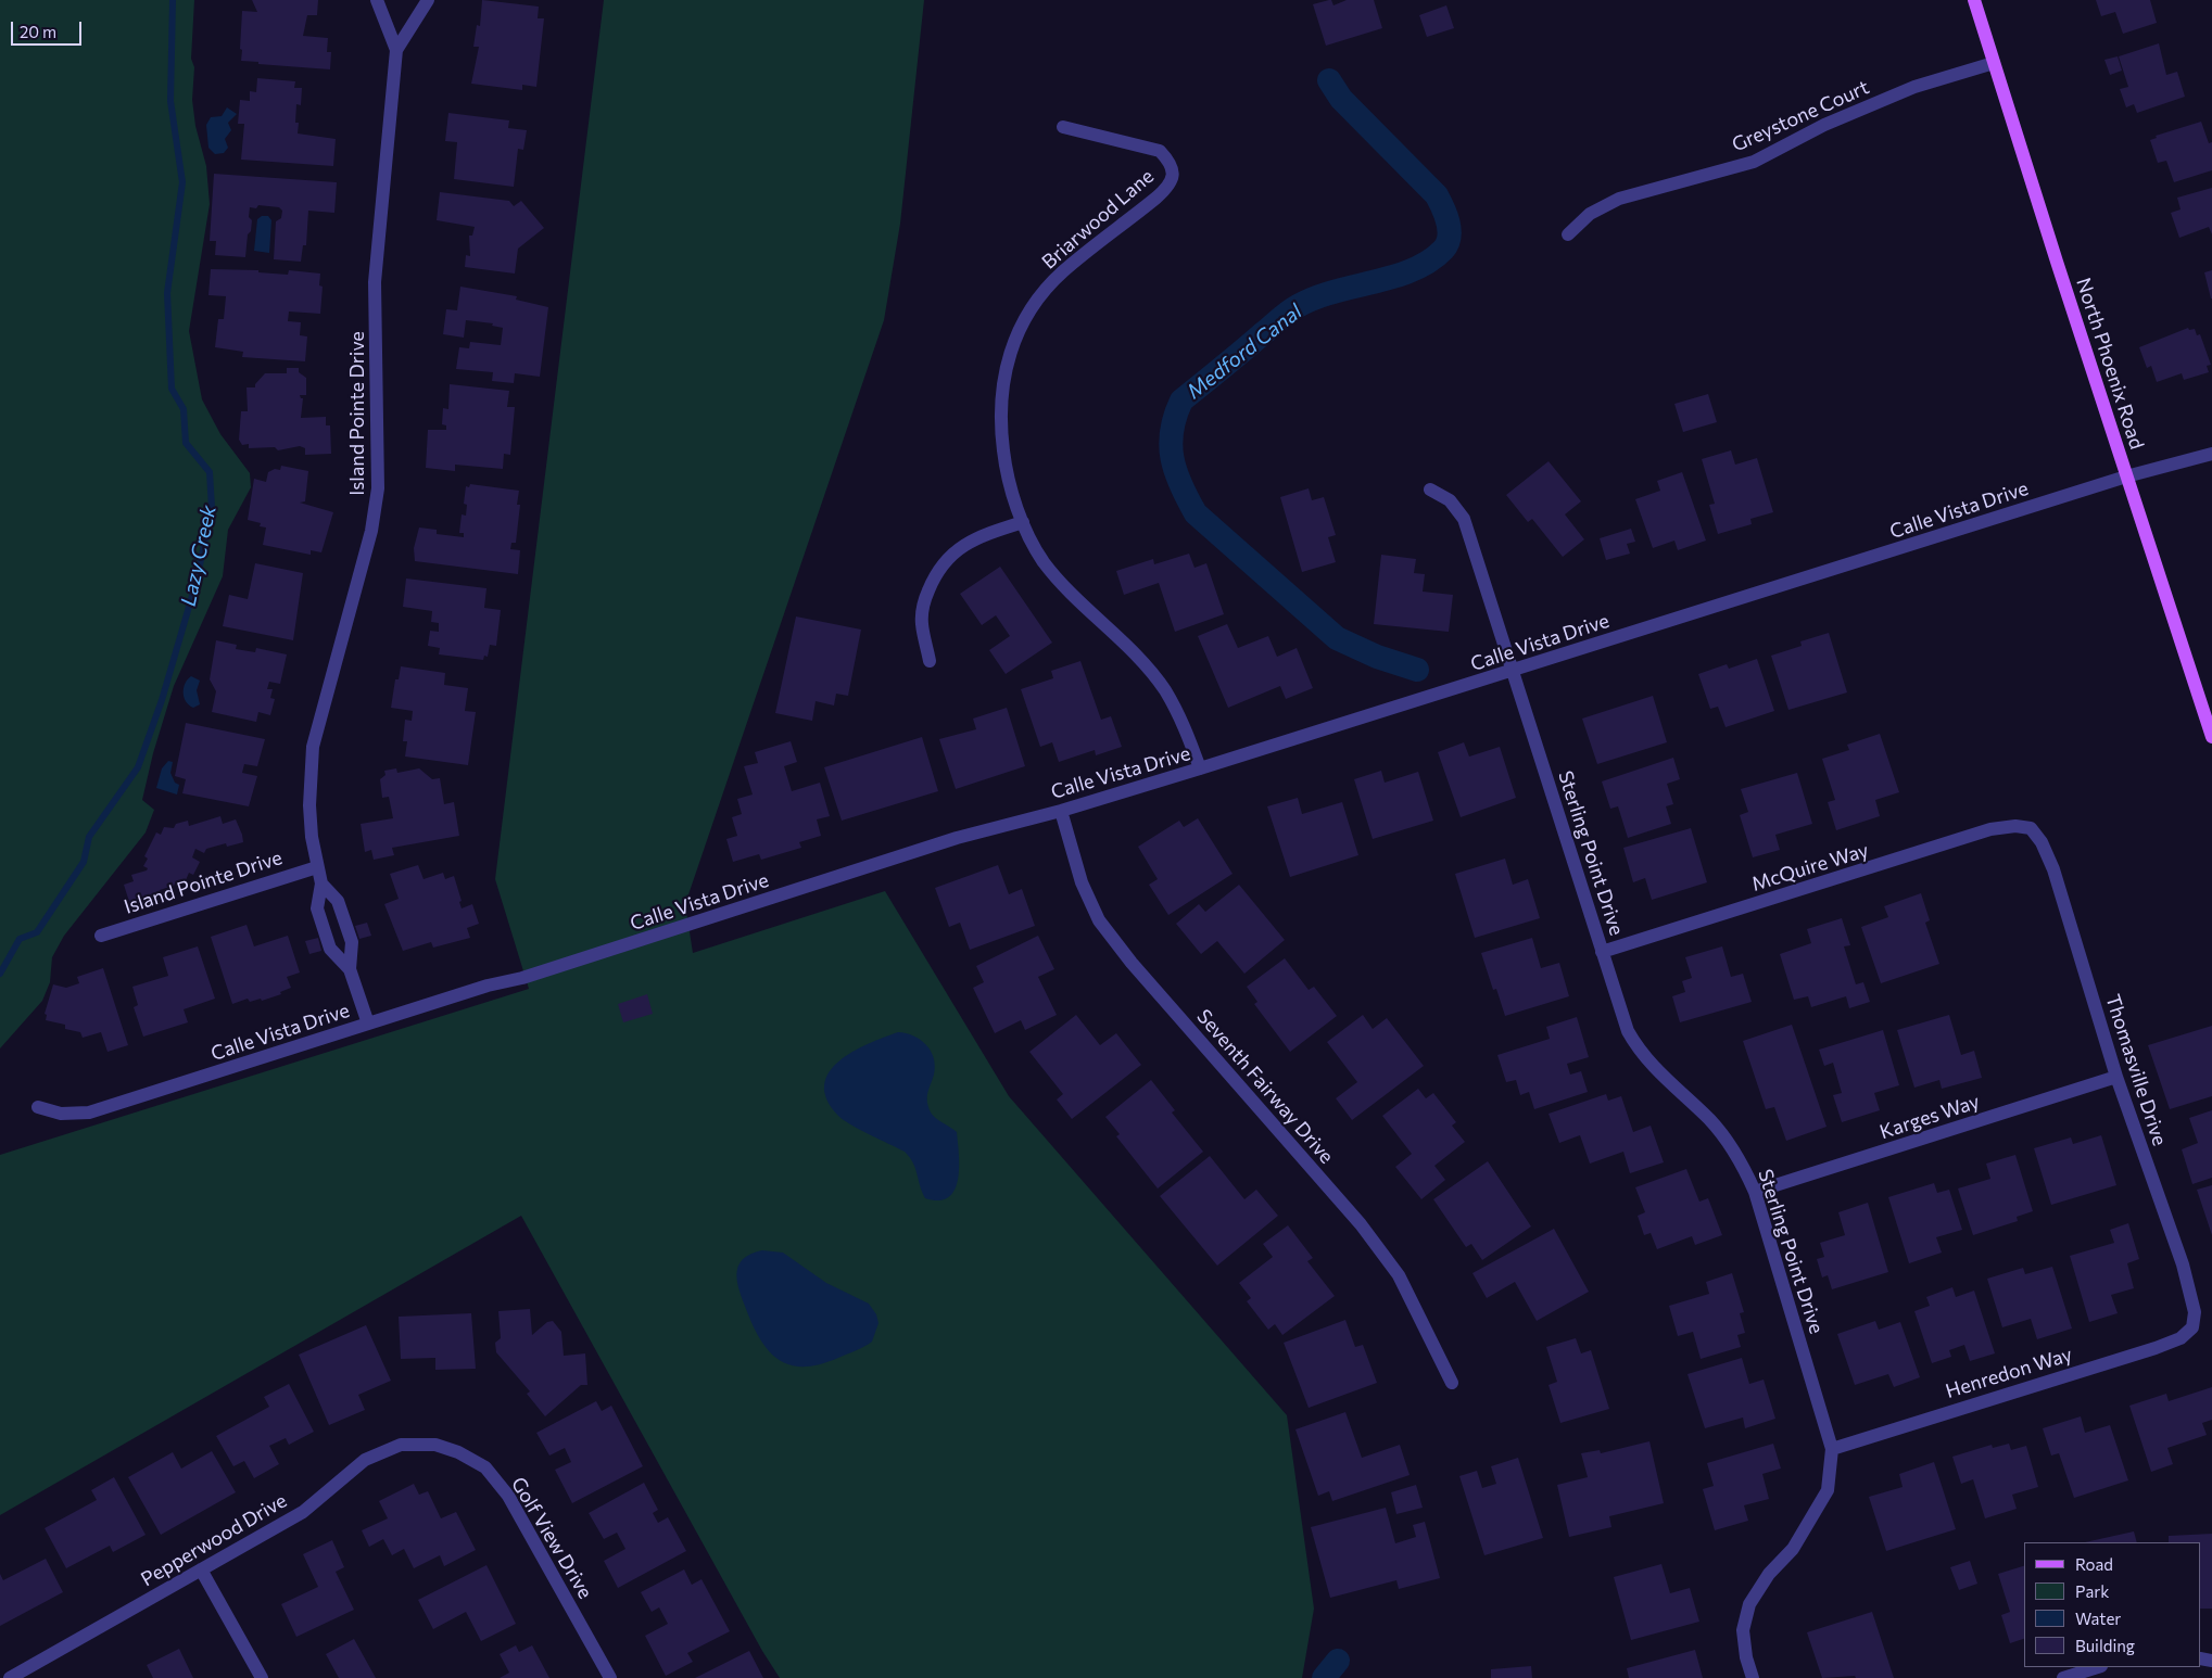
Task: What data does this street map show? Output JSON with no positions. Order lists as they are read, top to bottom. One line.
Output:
{"streets":{"main road":["North Phoenix Road"],"street":["Greystone Court","Briarwood Lane","Island Pointe Drive","Calle Vista Drive","Sterling Point Drive","McQuire Way","Thomasville Drive","Seventh Fairway Drive","Karges Way","Henredon Way","Golf View Drive","Pepperwood Drive"]},"crossings":[["Greystone Court","North Phoenix Road"],["Briarwood Lane","Calle Vista Drive"],["North Phoenix Road","Calle Vista Drive"],["Island Pointe Drive","Calle Vista Drive"],["Calle Vista Drive","Sterling Point Drive"],["Calle Vista Drive","Seventh Fairway Drive"],["Sterling Point Drive","McQuire Way"],["Sterling Point Drive","Karges Way"],["Sterling Point Drive","Henredon Way"],["McQuire Way","Thomasville Drive"],["Thomasville Drive","Karges Way"],["Thomasville Drive","Henredon Way"],["Golf View Drive","Pepperwood Drive"]],"water":["Medford Canal","Lazy Creek"],"legend":["Road","Park","Water","Building"],"scale_bar":"20 m"}
